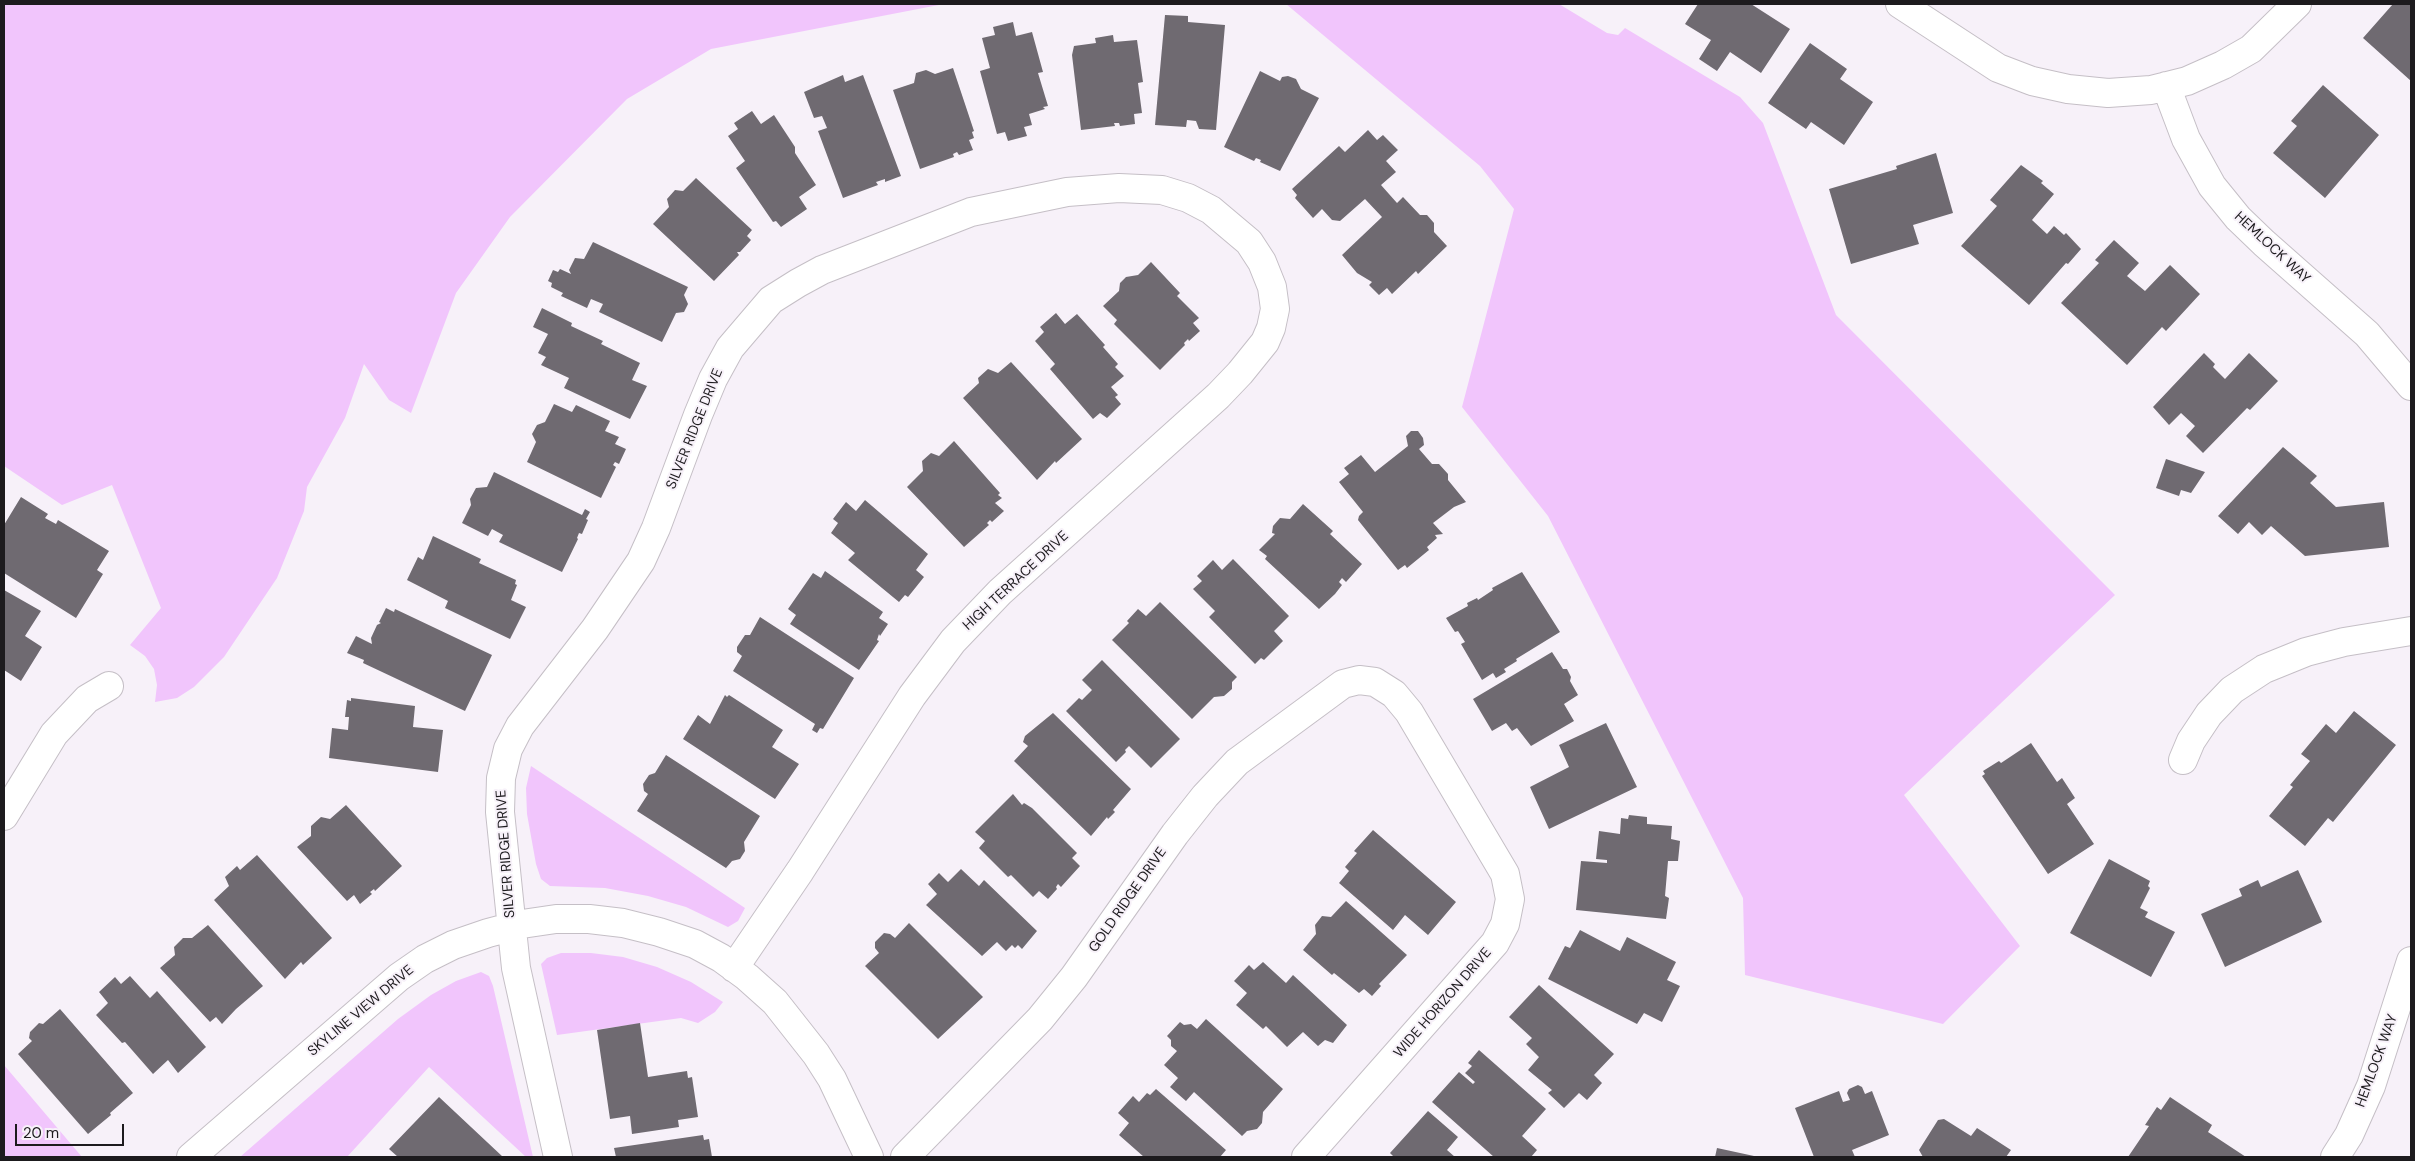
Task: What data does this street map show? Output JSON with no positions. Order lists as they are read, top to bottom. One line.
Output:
{"streets":{"street":["HEMLOCK WAY","SILVER RIDGE DRIVE","HIGH TERRACE DRIVE","GOLD RIDGE DRIVE","WIDE HORIZON DRIVE","SKYLINE VIEW DRIVE"]},"crossings":[["SILVER RIDGE DRIVE","HIGH TERRACE DRIVE"],["SILVER RIDGE DRIVE","SKYLINE VIEW DRIVE"],["HIGH TERRACE DRIVE","SKYLINE VIEW DRIVE"],["GOLD RIDGE DRIVE","WIDE HORIZON DRIVE"]],"scale_bar":"20 m"}
